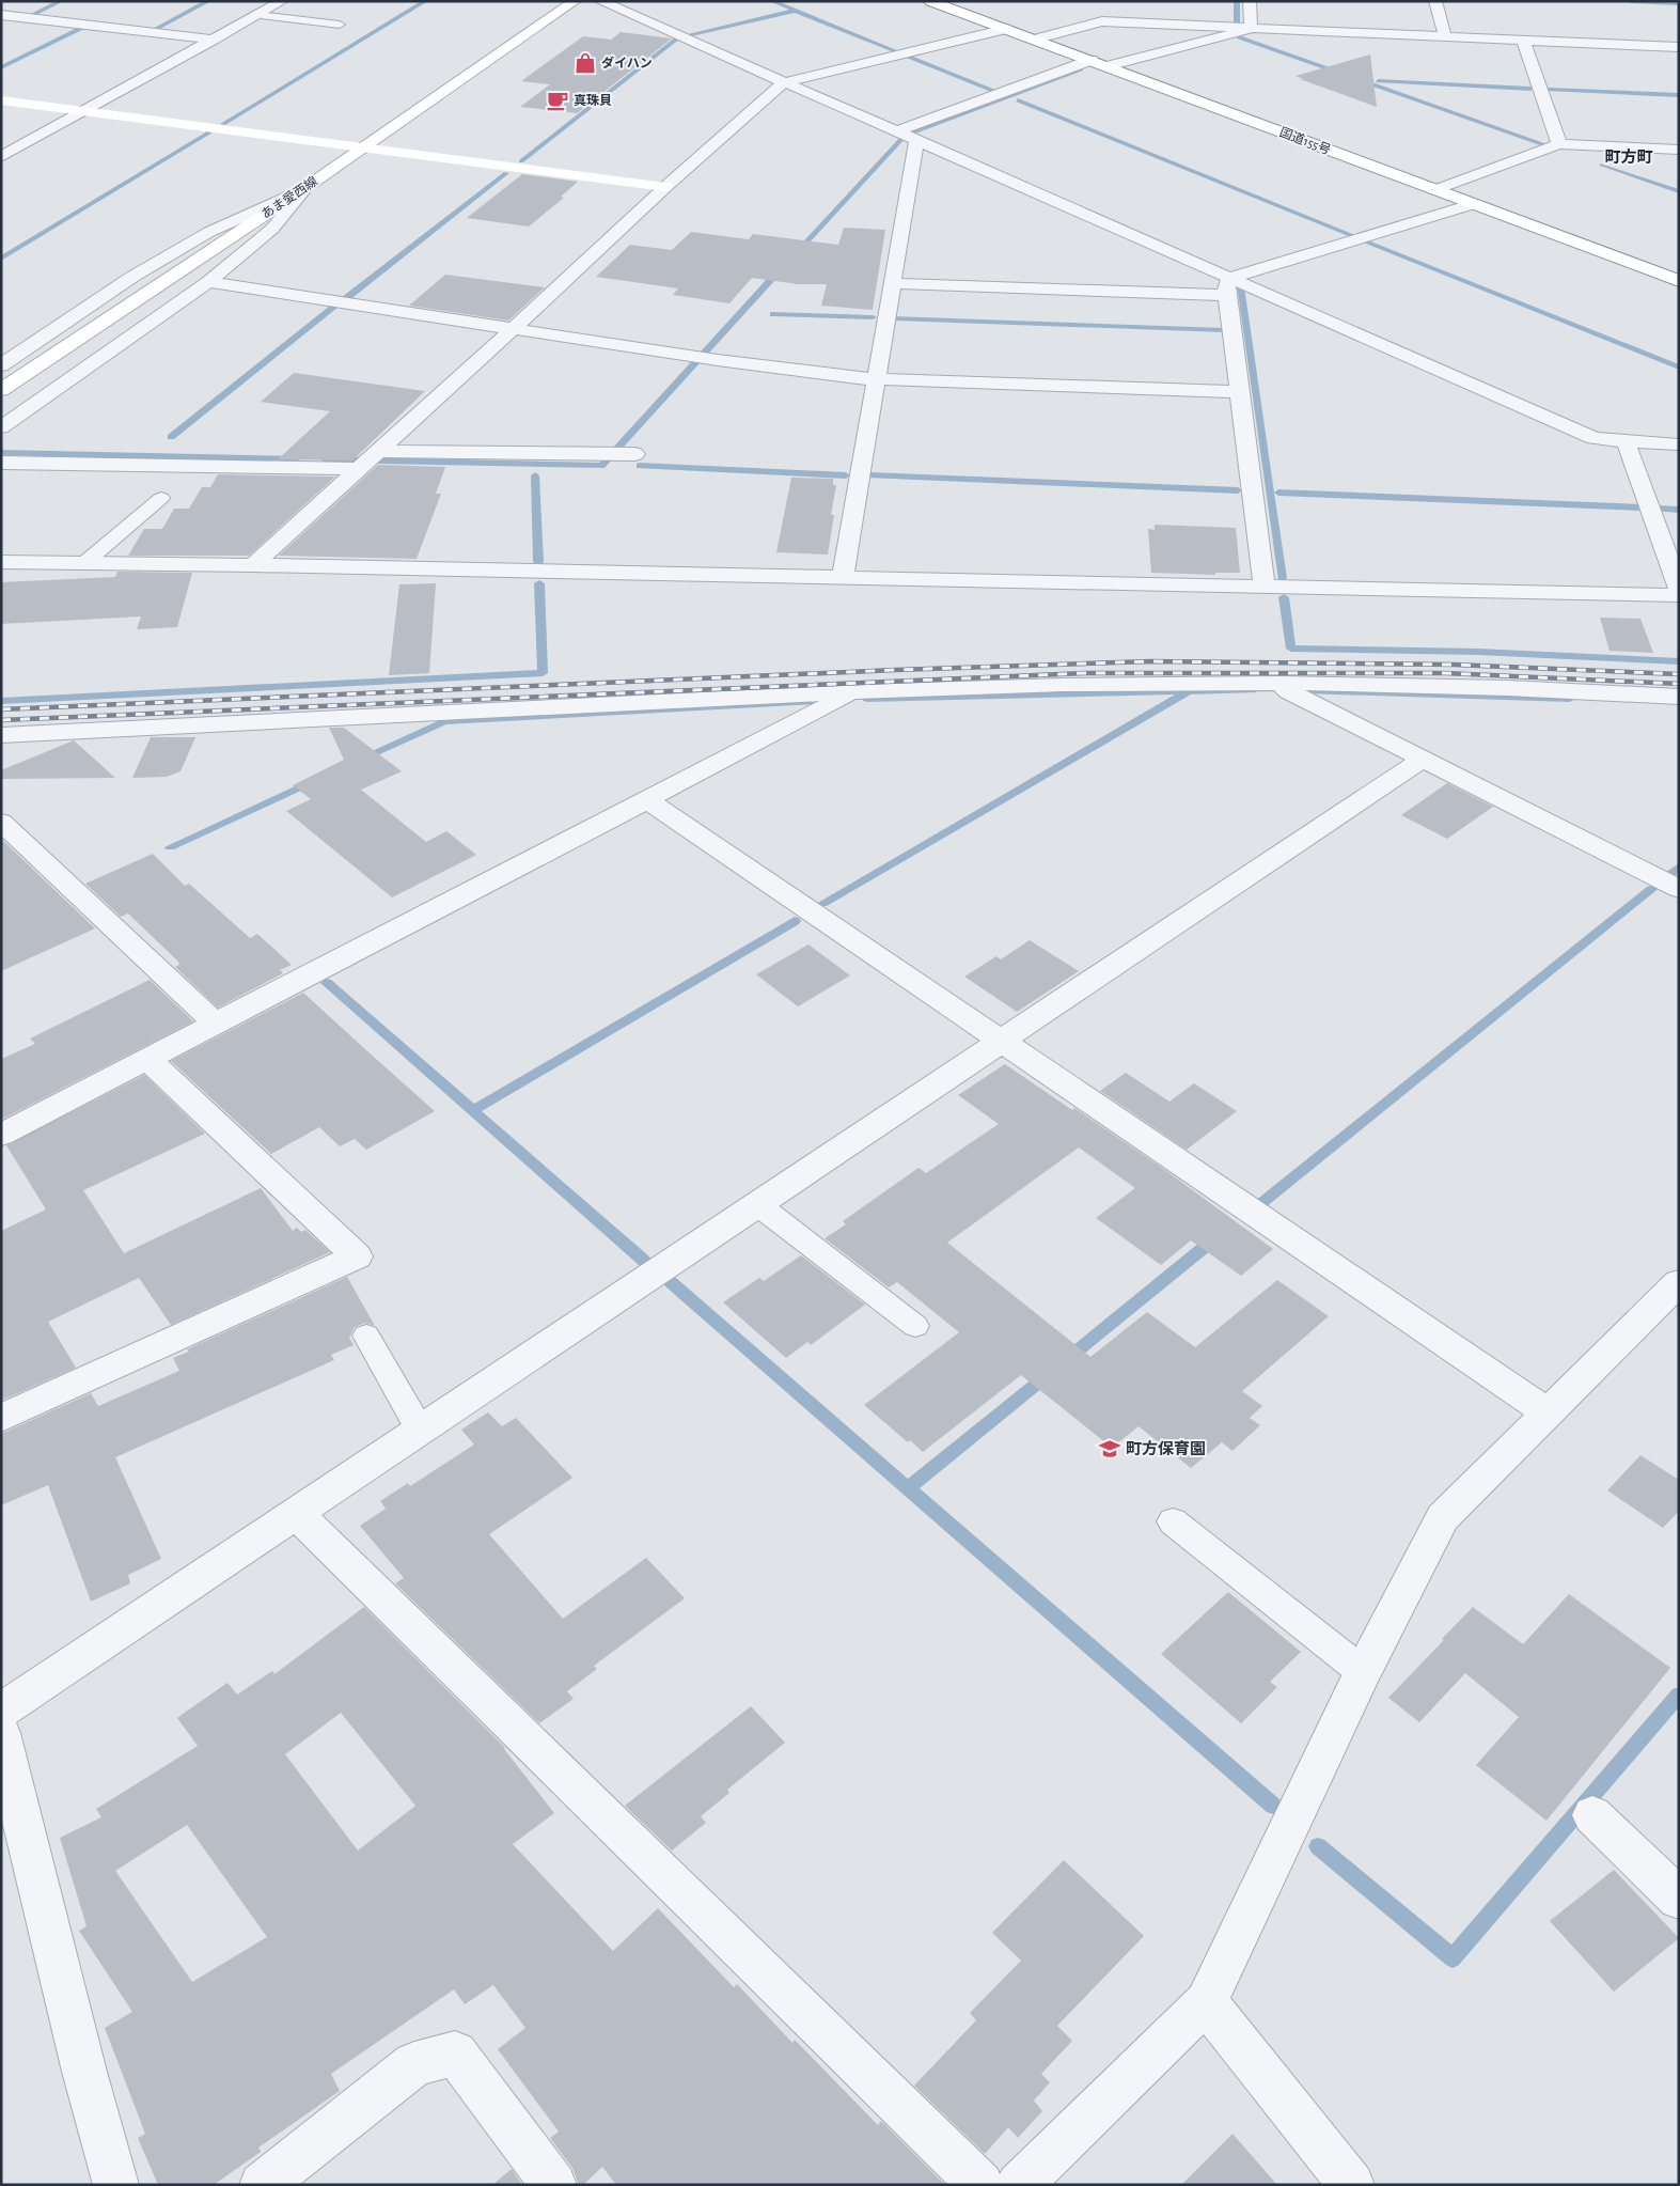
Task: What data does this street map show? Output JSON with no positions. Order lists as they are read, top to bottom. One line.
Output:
{"streets":{"main road":["国道155号","あま愛西線"]},"districts":["町方町"],"places":{"shop":["ダイハン"],"cafe":["真珠貝"],"school or university":["町方保育園"]}}
